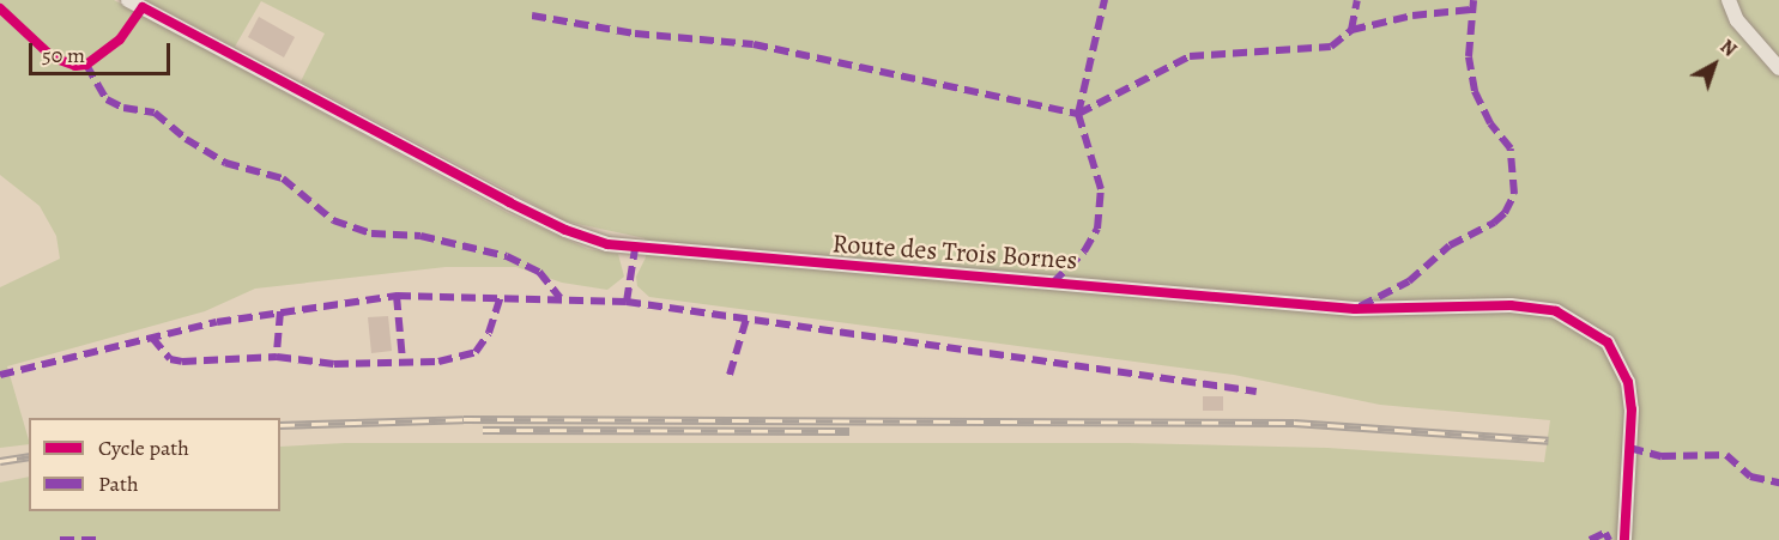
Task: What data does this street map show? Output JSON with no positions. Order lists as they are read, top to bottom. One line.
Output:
{"streets":{"street":["Route des Trois Bornes"]},"legend":["Cycle path","Path"],"scale_bar":"50 m","north":"top right"}
